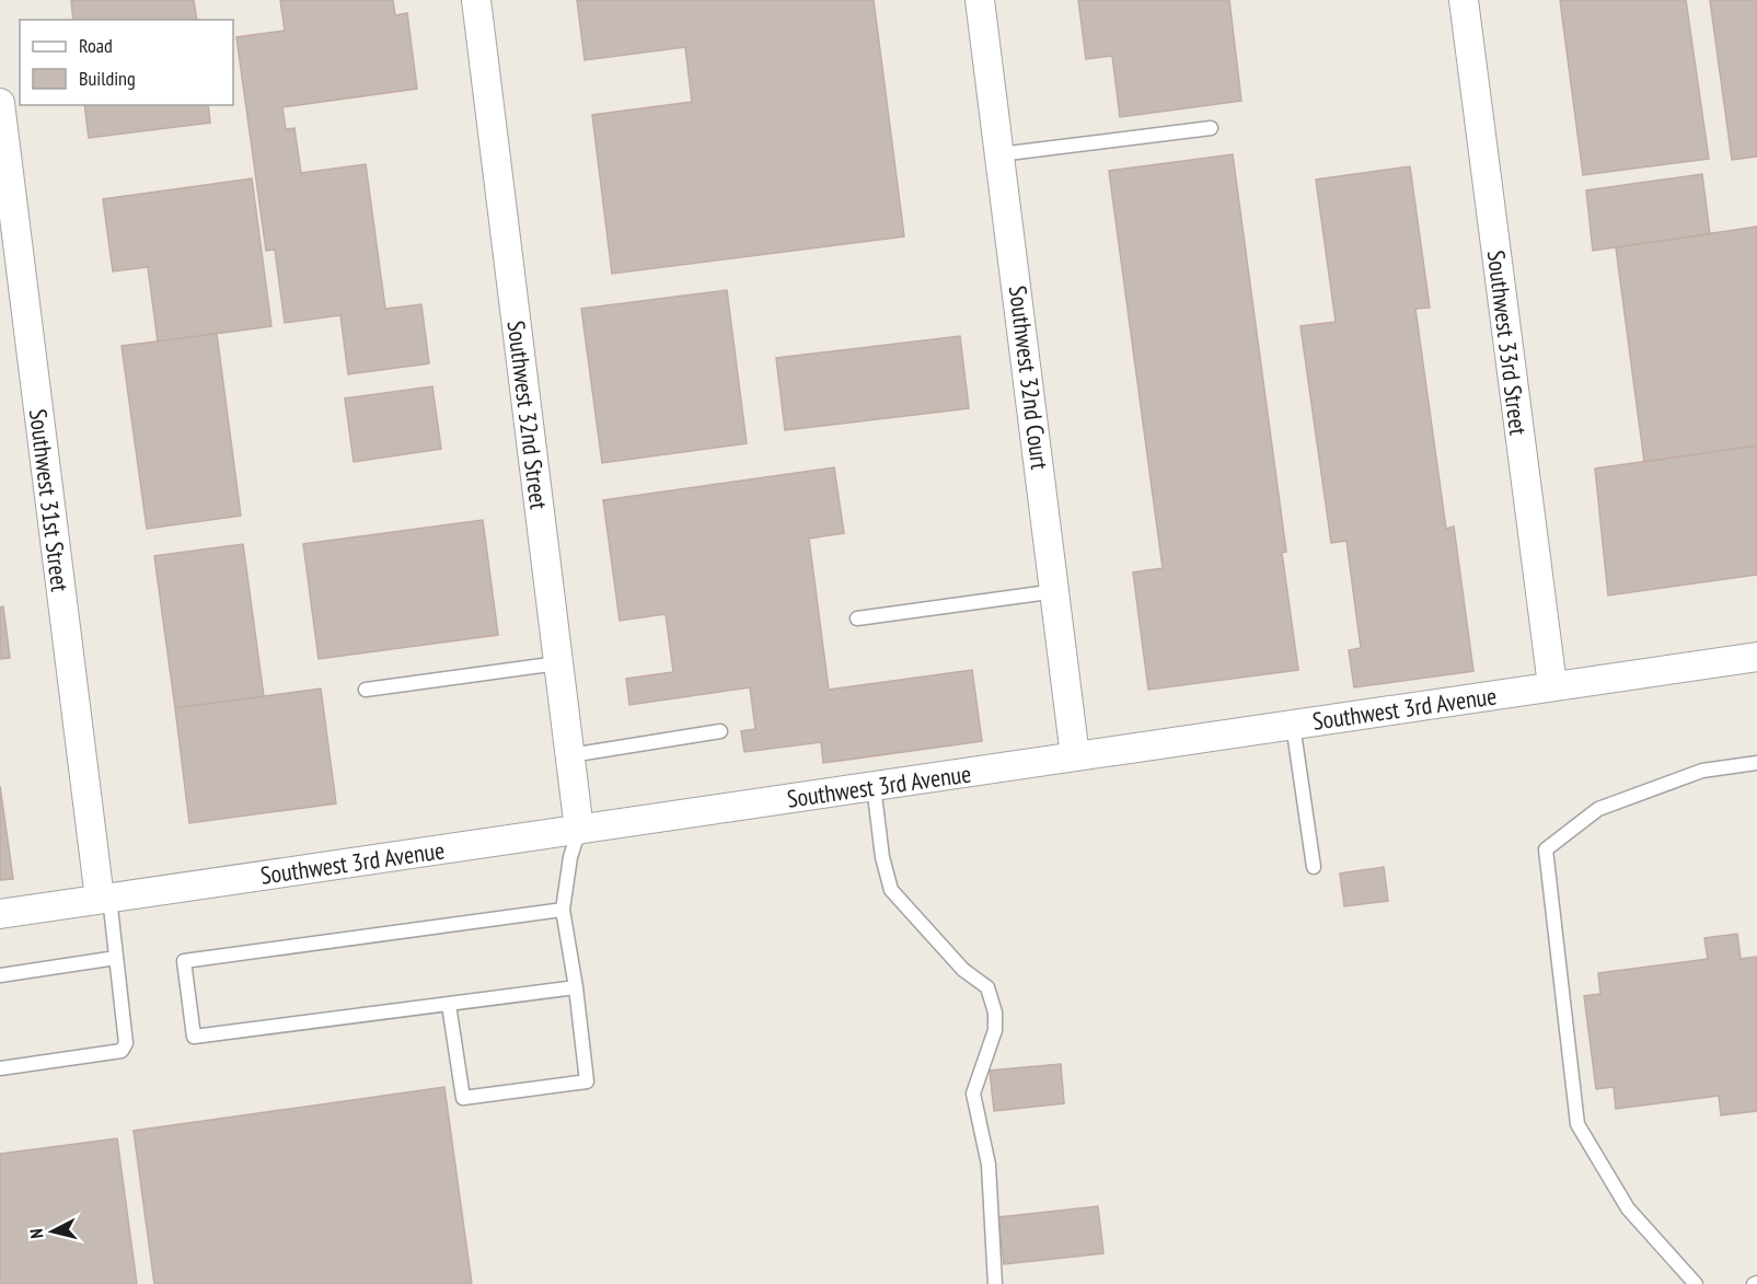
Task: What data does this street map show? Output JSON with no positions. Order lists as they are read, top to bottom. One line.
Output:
{"streets":{"street":["Southwest 33rd Street","Southwest 32nd Court","Southwest 32nd Street","Southwest 31st Street","Southwest 3rd Avenue"]},"crossings":[["Southwest 33rd Street","Southwest 3rd Avenue"],["Southwest 32nd Court","Southwest 3rd Avenue"],["Southwest 32nd Street","Southwest 3rd Avenue"],["Southwest 31st Street","Southwest 3rd Avenue"]],"legend":["Road","Building"],"north":"left"}
